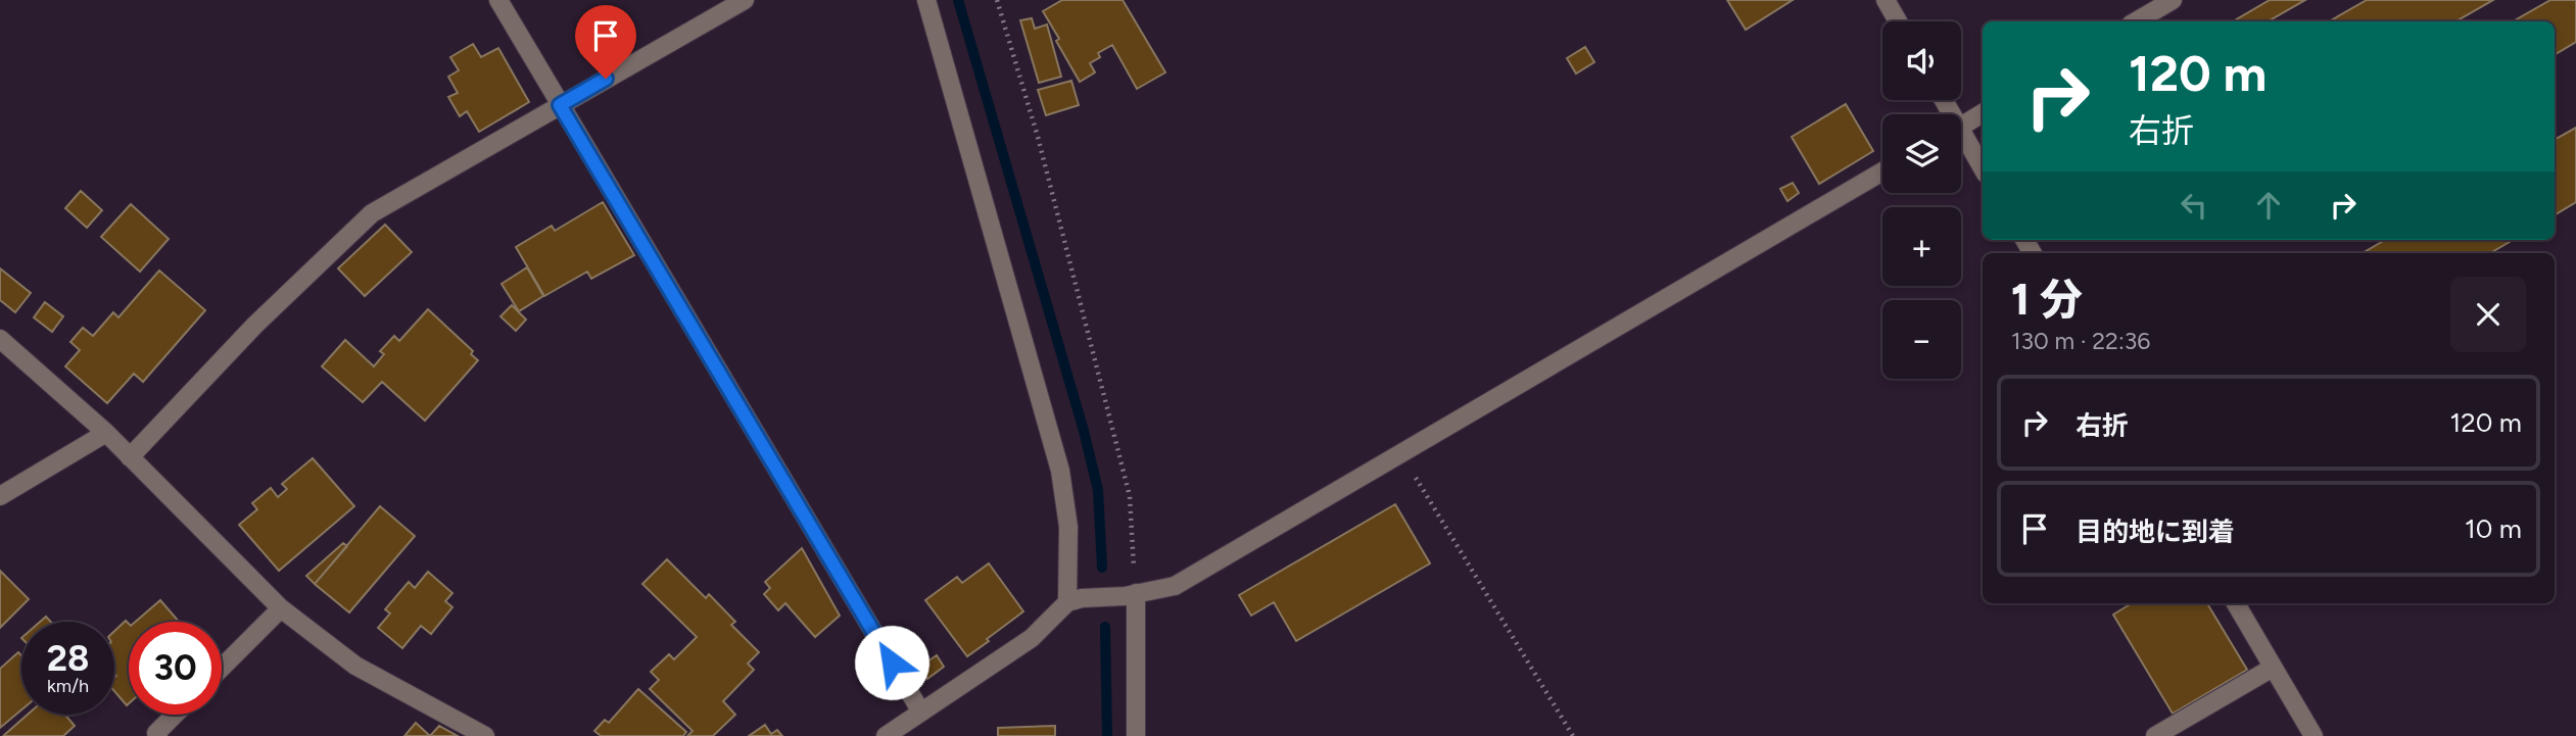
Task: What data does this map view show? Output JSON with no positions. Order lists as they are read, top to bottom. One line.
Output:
{"page":{"map_buttons":["+","−"],"turn":["120 m","右折"],"heading":["1 分","130 m · 22:36"],"list":[{"name":"右折","value":"120 m"},{"name":"目的地に到着","value":"10 m"}],"speed":"28 km/h","limit":"30"}}
